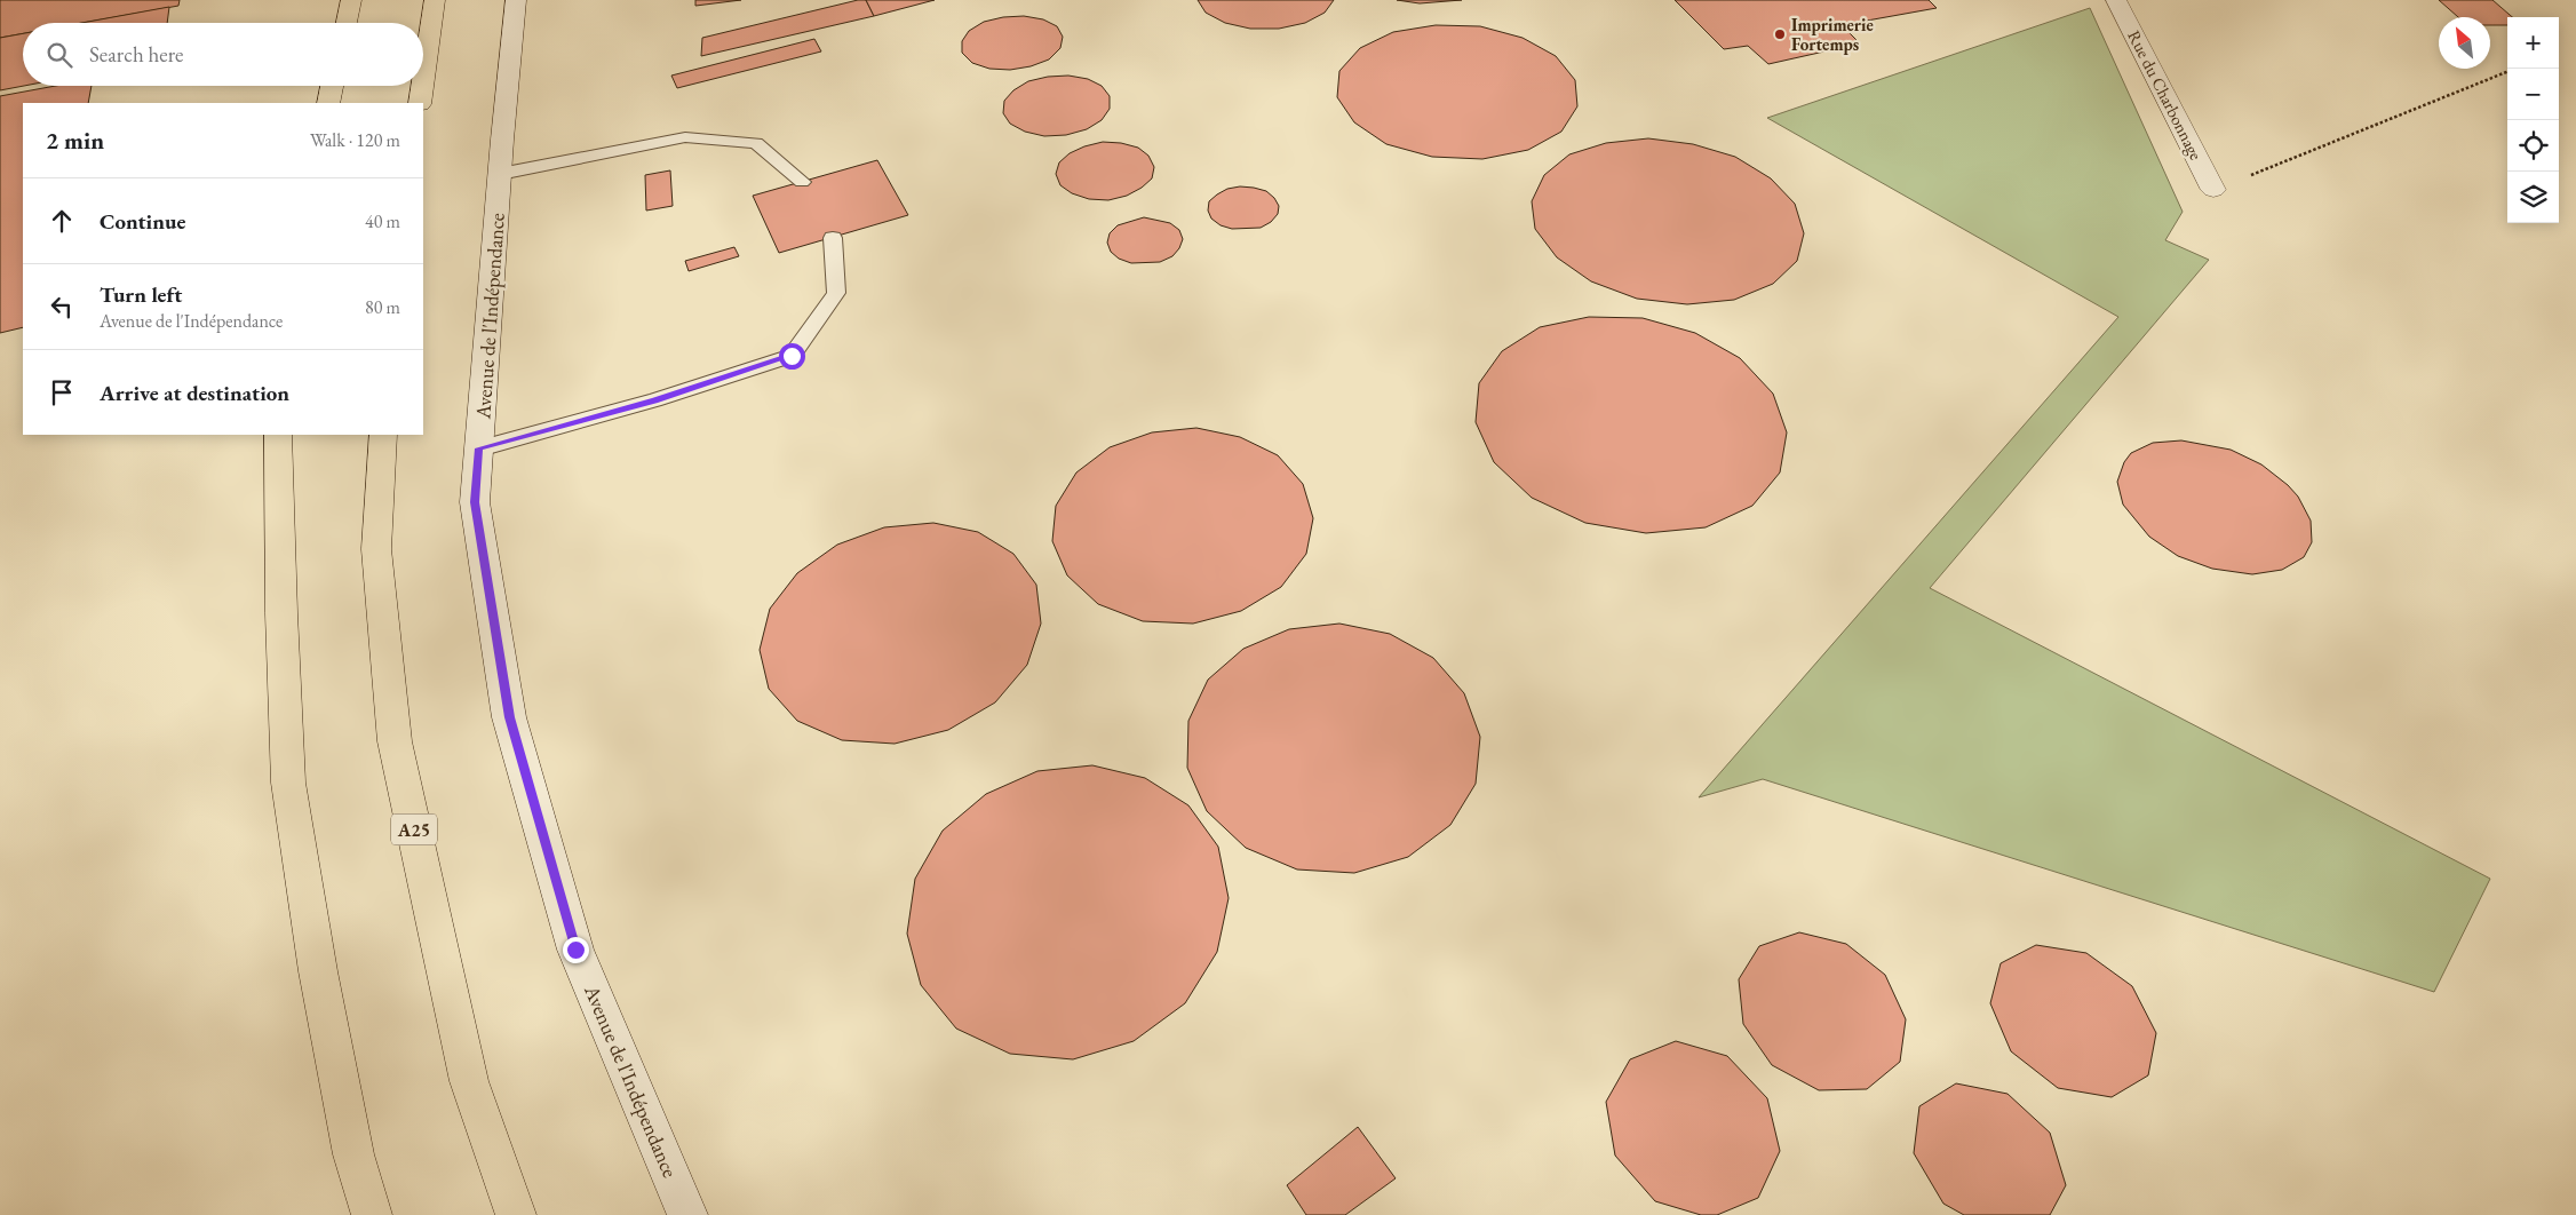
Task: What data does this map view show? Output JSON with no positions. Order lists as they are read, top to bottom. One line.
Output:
{"streets":{"highway":["A25"],"main road":["Rue du Charbonnage","Avenue de l'Indépendance"]},"places":["Imprimerie Fortemps"],"north":"top left","page":{"map_buttons":["+","−"],"search":"Search here","heading":["2 min","Walk · 120 m"],"list":[["Continue","40 m"],["Turn left","Avenue de l'Indépendance","80 m"],"Arrive at destination"]}}
